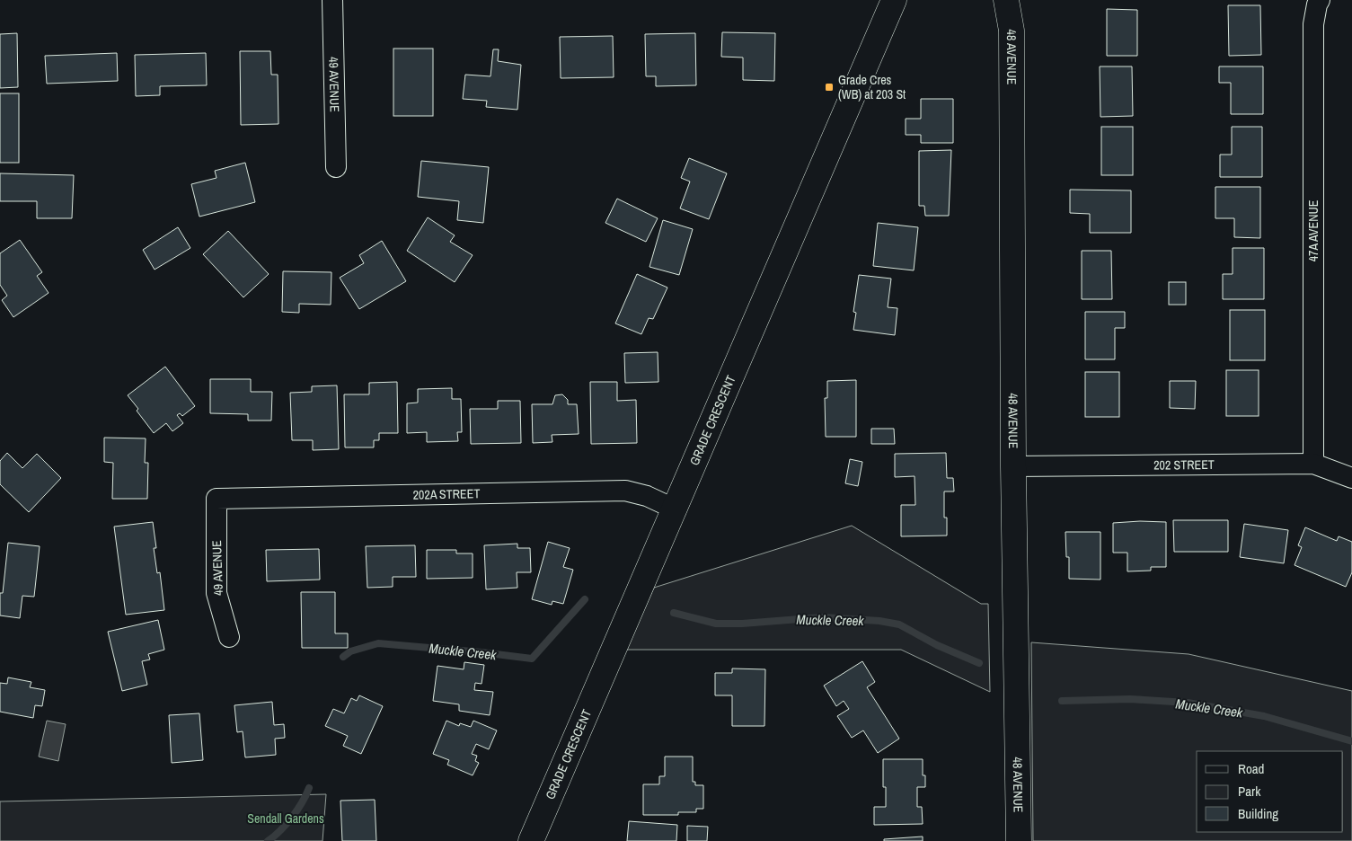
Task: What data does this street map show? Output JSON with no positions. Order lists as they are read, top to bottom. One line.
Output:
{"streets":{"street":["48 AVENUE","49 AVENUE","47A AVENUE","GRADE CRESCENT","202 STREET","202A STREET"]},"crossings":[["48 AVENUE","202 STREET"],["49 AVENUE","202A STREET"],["47A AVENUE","202 STREET"],["GRADE CRESCENT","202A STREET"]],"water":["Muckle Creek"],"parks":["Sendall Gardens"],"places":{"transit":["Grade Cres (WB) at 203 St"]},"legend":["Road","Park","Building"]}
